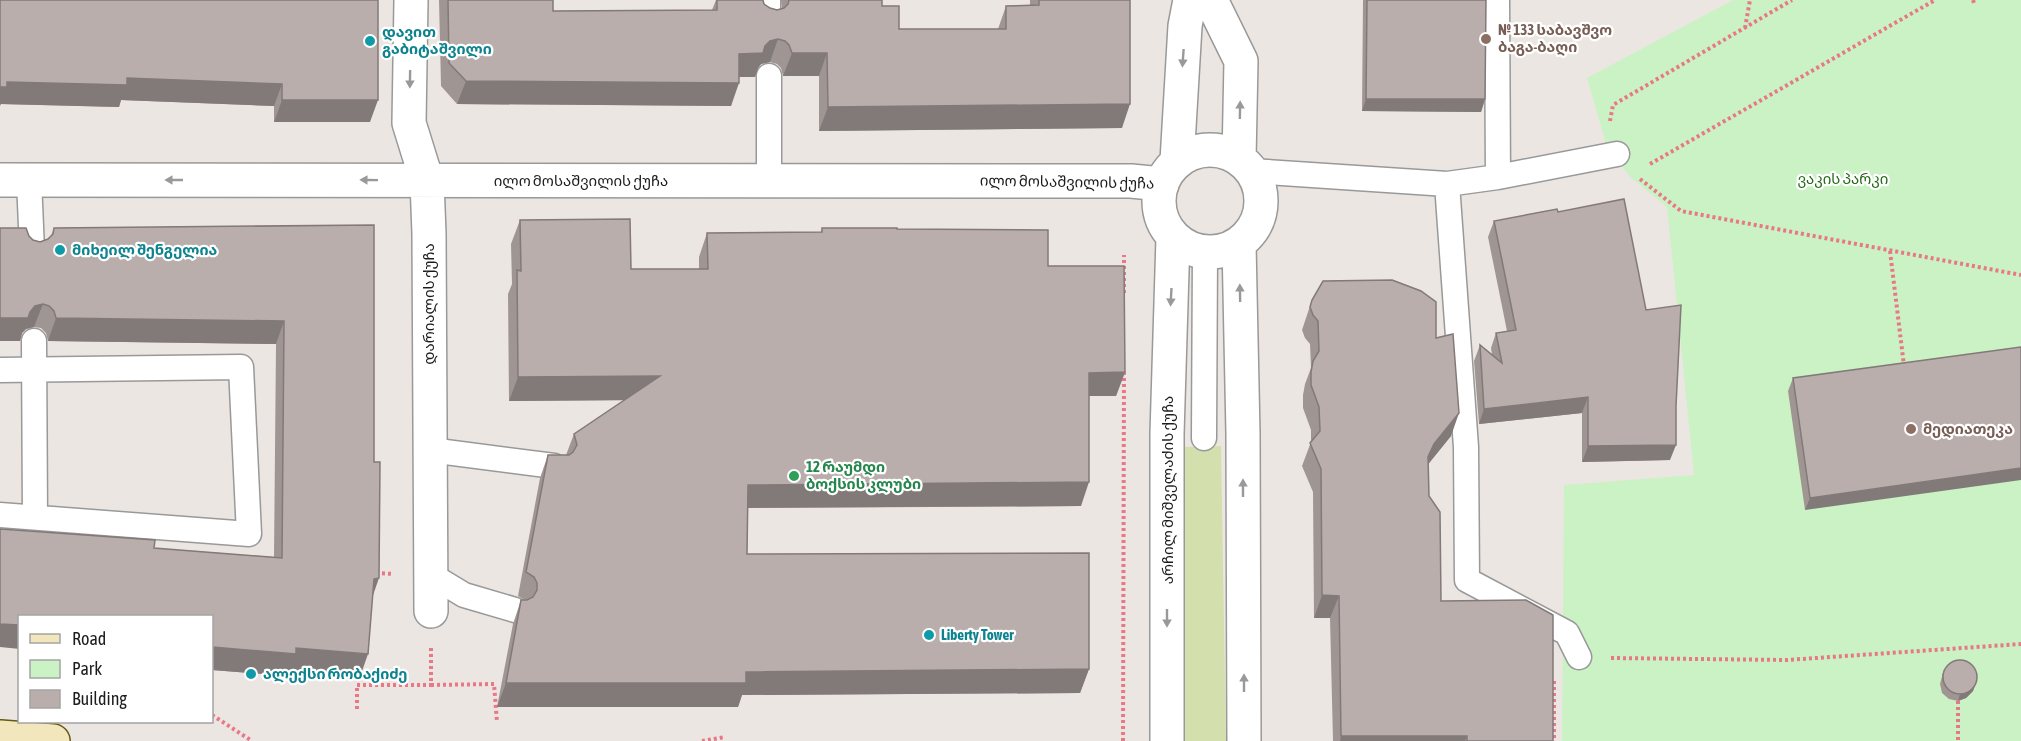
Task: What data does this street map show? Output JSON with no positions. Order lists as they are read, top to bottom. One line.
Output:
{"streets":{"street":["ილო მოსაშვილის ქუჩა","დარიალის ქუჩა","არჩილ მიშველაძის ქუჩა"]},"crossings":[["ილო მოსაშვილის ქუჩა","დარიალის ქუჩა"],["ილო მოსაშვილის ქუჩა","არჩილ მიშველაძის ქუჩა"]],"one_way":["ილო მოსაშვილის ქუჩა"],"parks":["ვაკის პარკი"],"places":["№ 133 საბავშვო ბაგა-ბაღი","დავით გაბიტაშვილი","მიხეილ შენგელია","მედიათეკა","12 რაუმდი ბოქსის კლუბი","Liberty Tower","ალექსი რობაქიძე"],"legend":["Road","Park","Building"]}
